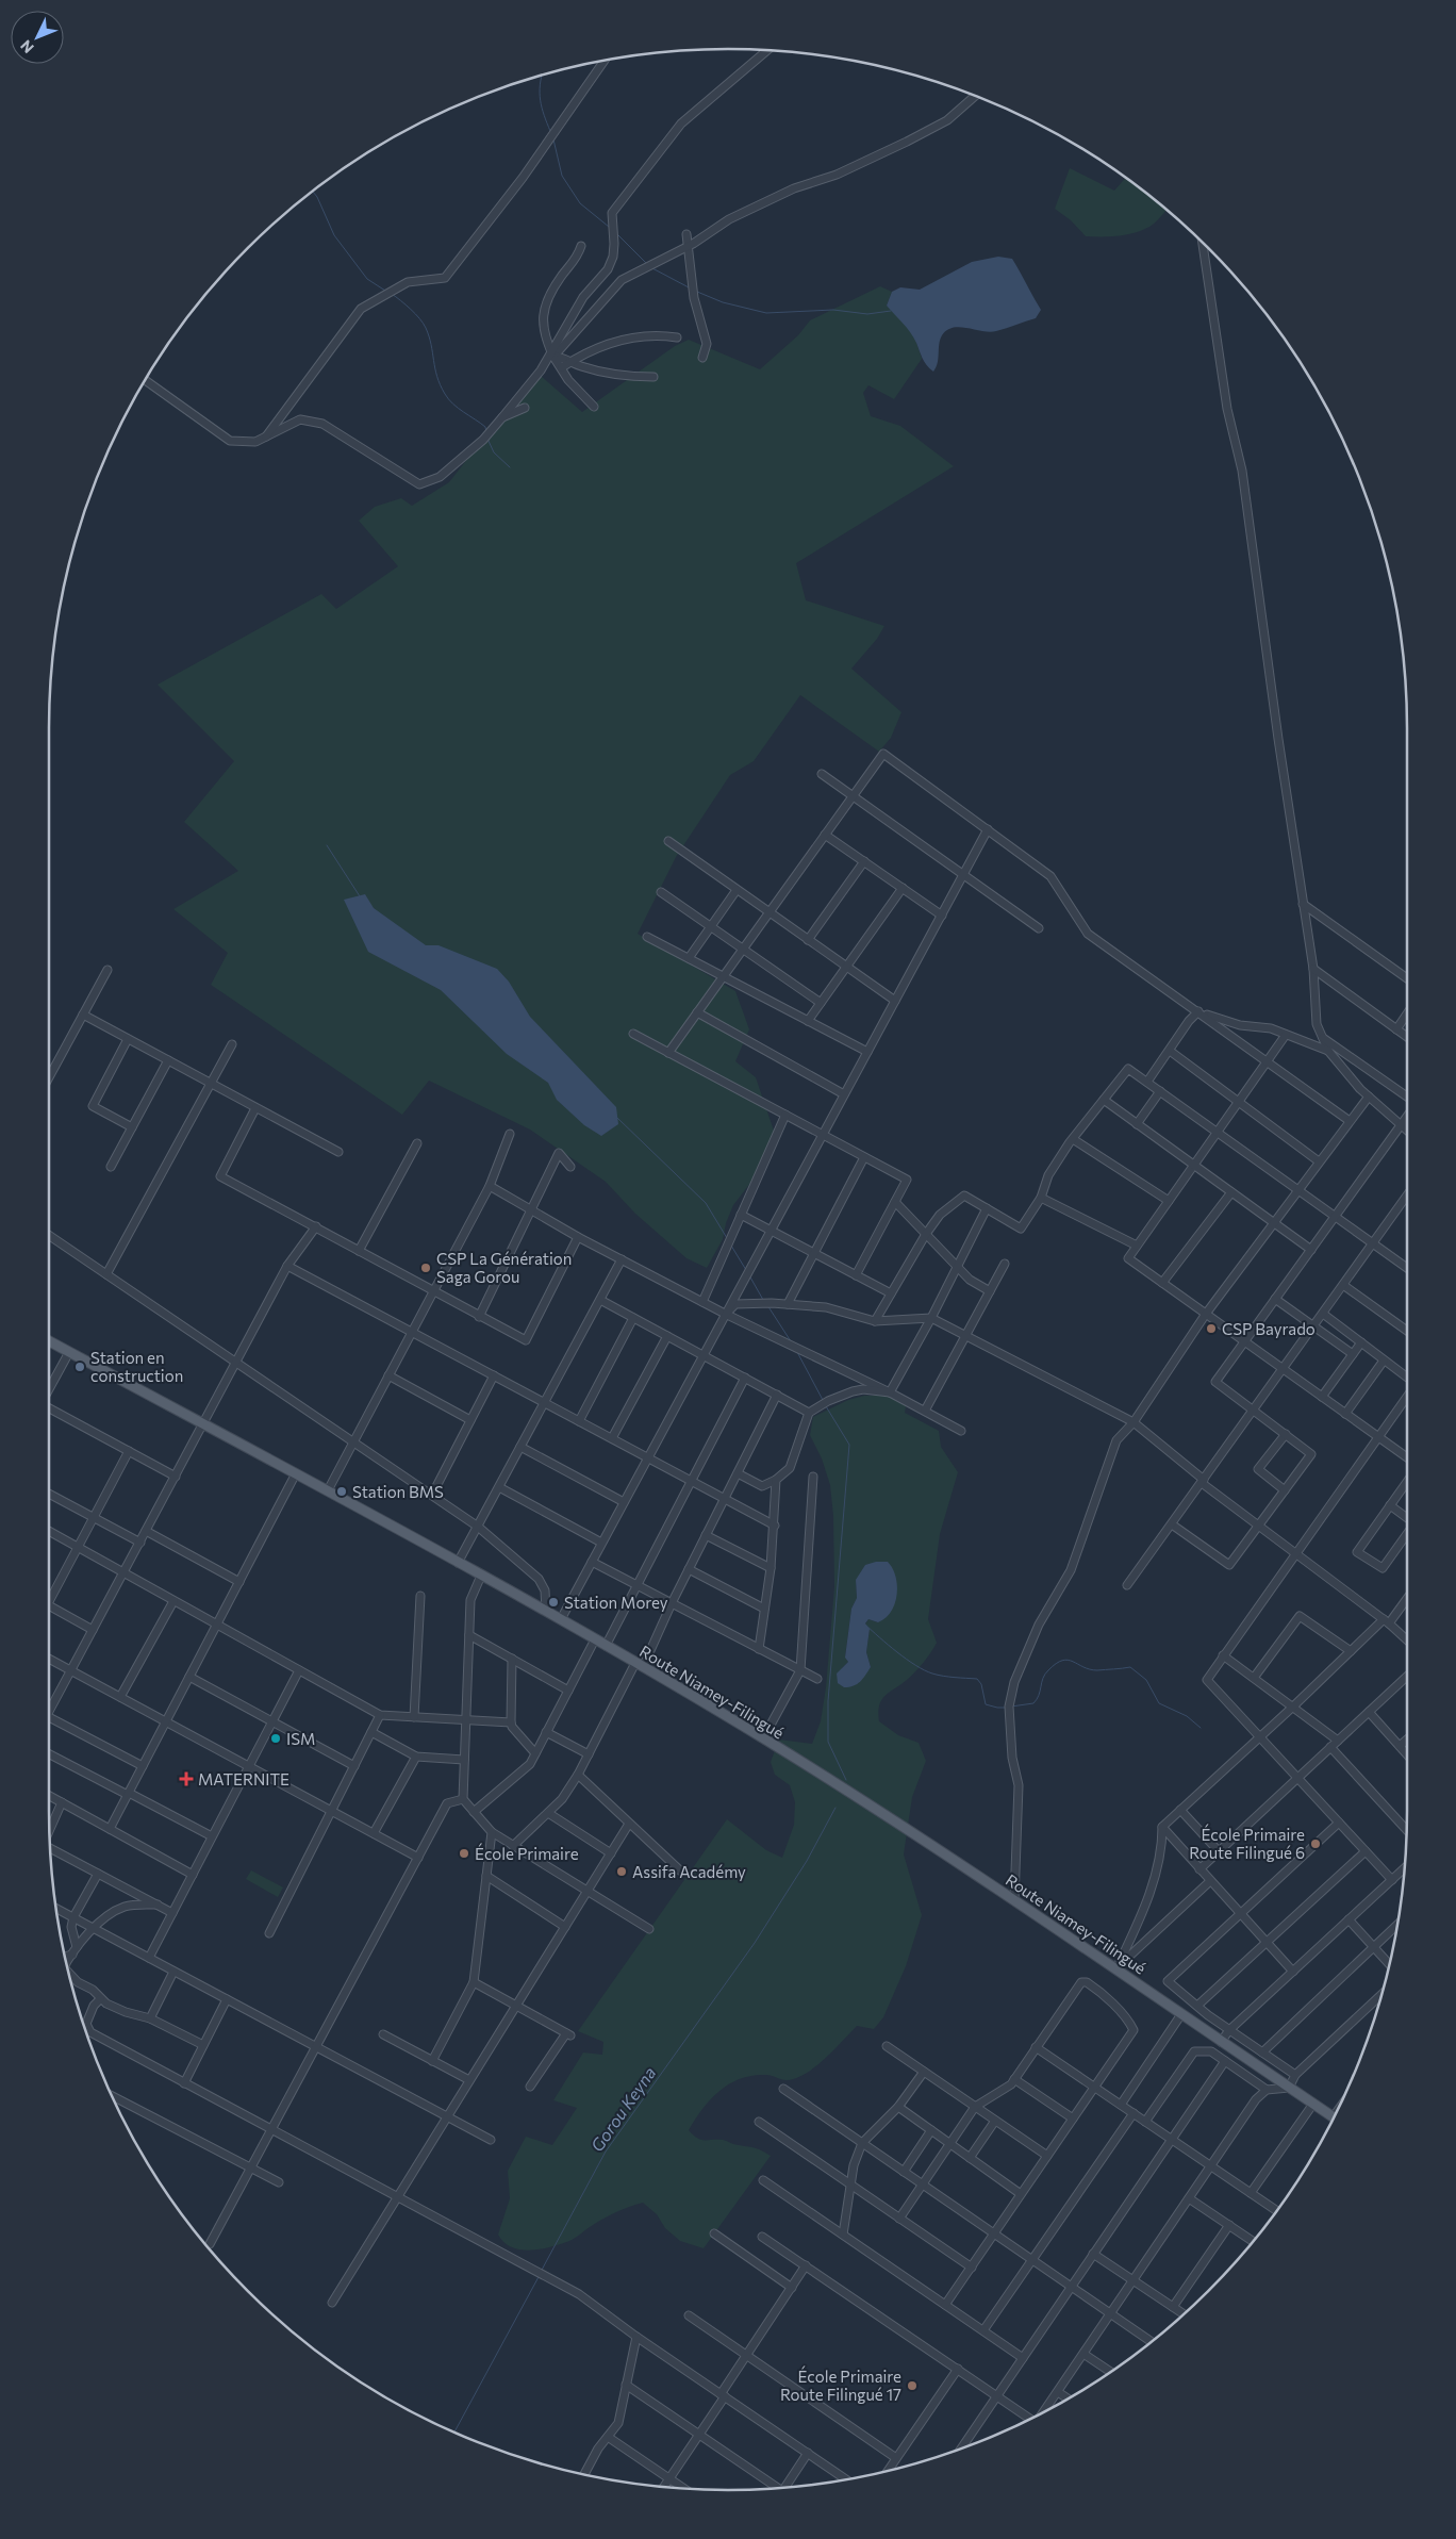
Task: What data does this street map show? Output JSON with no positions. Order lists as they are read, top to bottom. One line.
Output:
{"streets":{"main road":["Route Niamey-Filingué"]},"water":["Gorou Keyna"],"places":{"other":["CSP La Génération Saga Gorou","CSP Bayrado","Station en construction","Station BMS","Station Morey","ISM","École Primaire Route Filingué 6","École Primaire","Assifa Académy","École Primaire Route Filingué 17"],"health":["MATERNITE"]},"north":"bottom left"}
